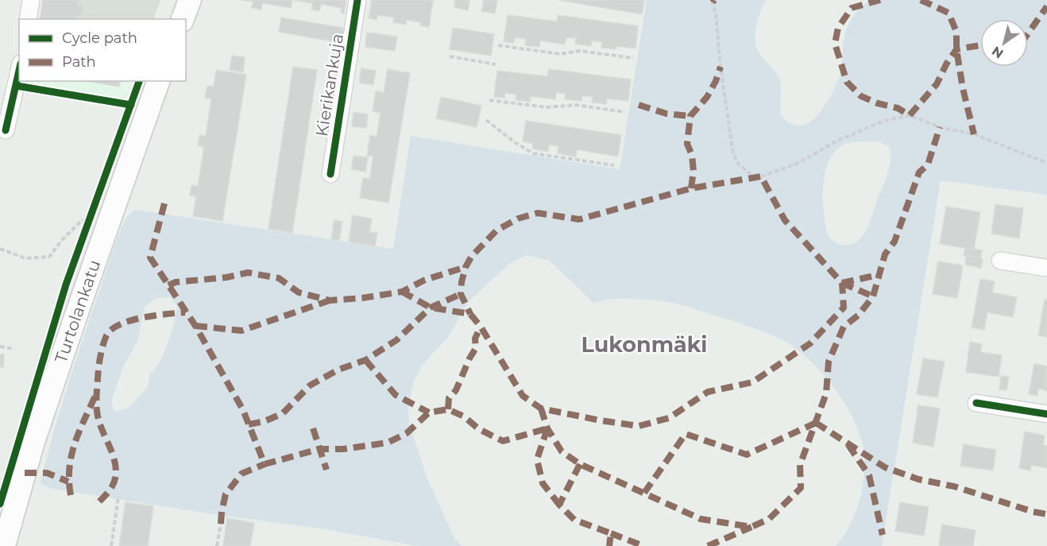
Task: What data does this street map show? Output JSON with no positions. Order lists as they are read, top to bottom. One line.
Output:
{"streets":{"main road":["Turtolankatu"],"street":["Kierikankuja"]},"districts":["Lukonmäki"],"legend":["Cycle path","Path"],"north":"bottom left"}
